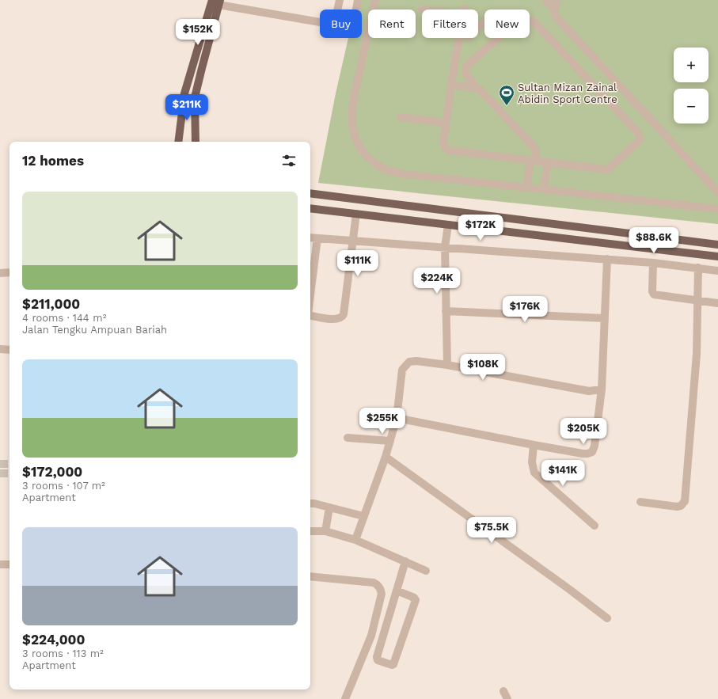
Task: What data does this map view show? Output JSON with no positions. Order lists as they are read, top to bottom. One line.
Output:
{"places":{"sports":["Sultan Mizan Zainal Abidin Sport Centre"]},"page":{"chip":["Buy","Rent","Filters","New"],"price":["$152K","$211K","$172K","$88.6K","$111K","$224K","$176K","$108K","$255K","$205K","$141K","$75.5K"],"map_buttons":["+","−"],"heading":"12 homes","list":[{"name":"$211,000","note":"4 rooms · 144 m² · Jalan Tengku Ampuan Bariah"},{"name":"$172,000","note":"3 rooms · 107 m² · Apartment"},{"name":"$224,000","note":"3 rooms · 113 m² · Apartment"}]}}
